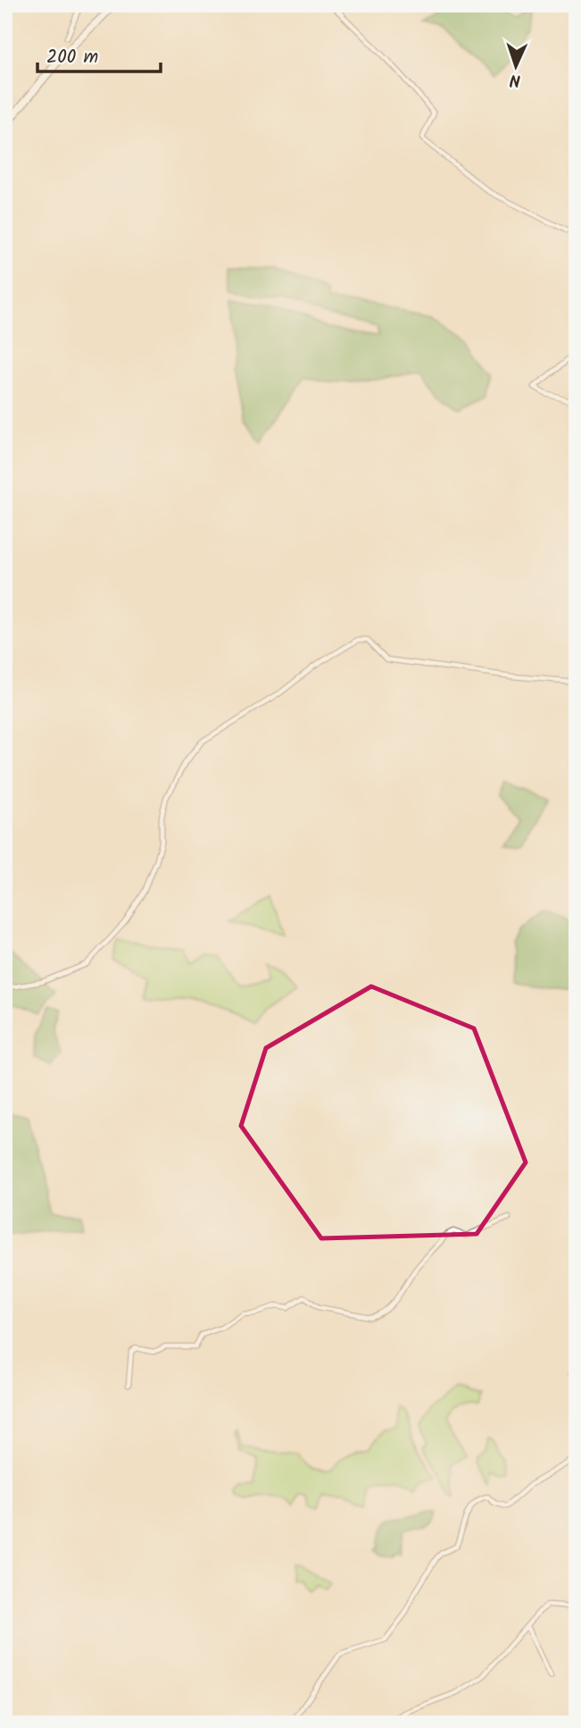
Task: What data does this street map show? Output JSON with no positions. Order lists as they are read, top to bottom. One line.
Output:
{"scale_bar":"200 m","north":"bottom"}
